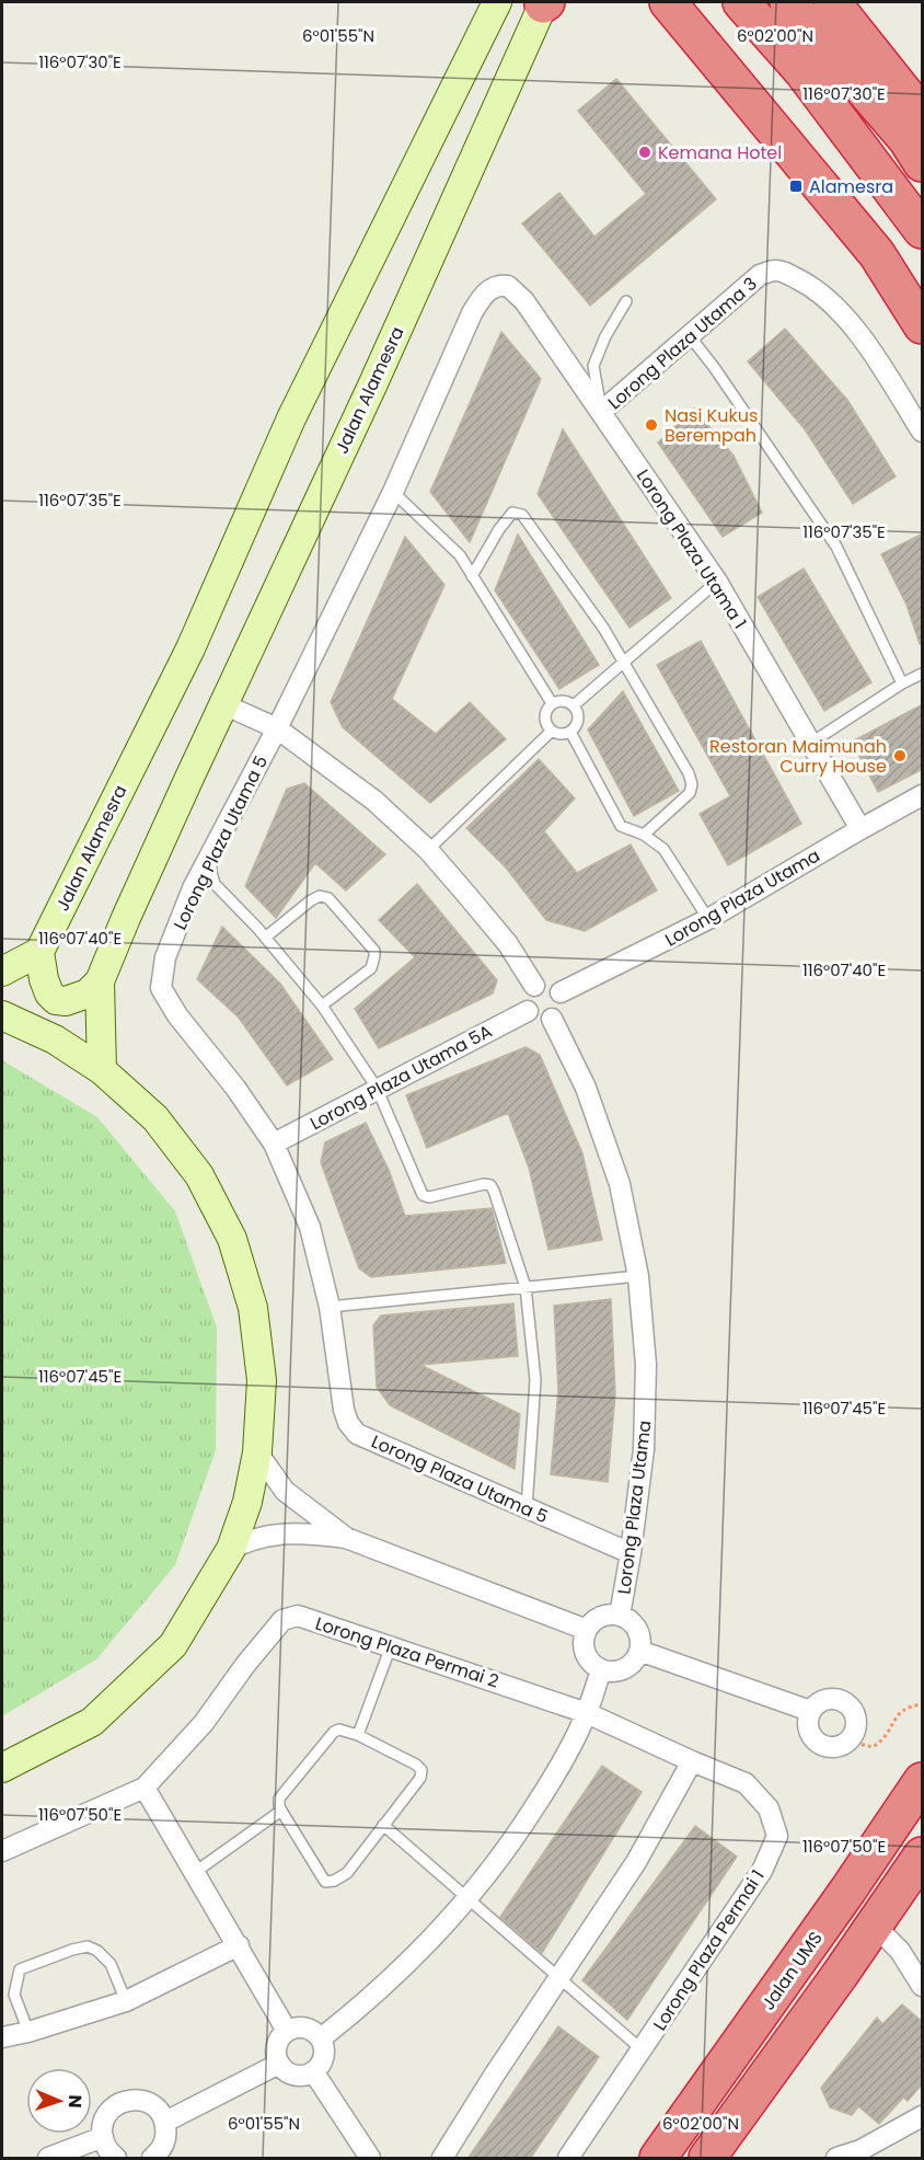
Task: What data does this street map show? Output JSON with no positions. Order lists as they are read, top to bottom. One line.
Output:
{"streets":{"highway":["Jalan UMS"],"street":["Lorong Plaza Utama 3","Jalan Alamesra","Lorong Plaza Utama 1","Lorong Plaza Utama 5","Lorong Plaza Utama","Lorong Plaza Utama 5A","Lorong Plaza Permai 2","Lorong Plaza Permai 1"]},"crossings":[["Lorong Plaza Utama 3","Lorong Plaza Utama 1"],["Lorong Plaza Utama 1","Lorong Plaza Utama 5"],["Lorong Plaza Utama 1","Lorong Plaza Utama"],["Lorong Plaza Utama 5","Lorong Plaza Utama"],["Lorong Plaza Utama 5","Lorong Plaza Utama 5A"],["Lorong Plaza Utama","Lorong Plaza Utama 5A"],["Lorong Plaza Permai 2","Lorong Plaza Permai 1"]],"places":{"other":["Kemana Hotel","Nasi Kukus Berempah","Restoran Maimunah Curry House"],"transit":["Alamesra"]},"north":"right","coordinates":["6°01'55\"N","6°02'00\"N","116°07'30\"E","116°07'35\"E","116°07'40\"E","116°07'45\"E","116°07'50\"E"]}
